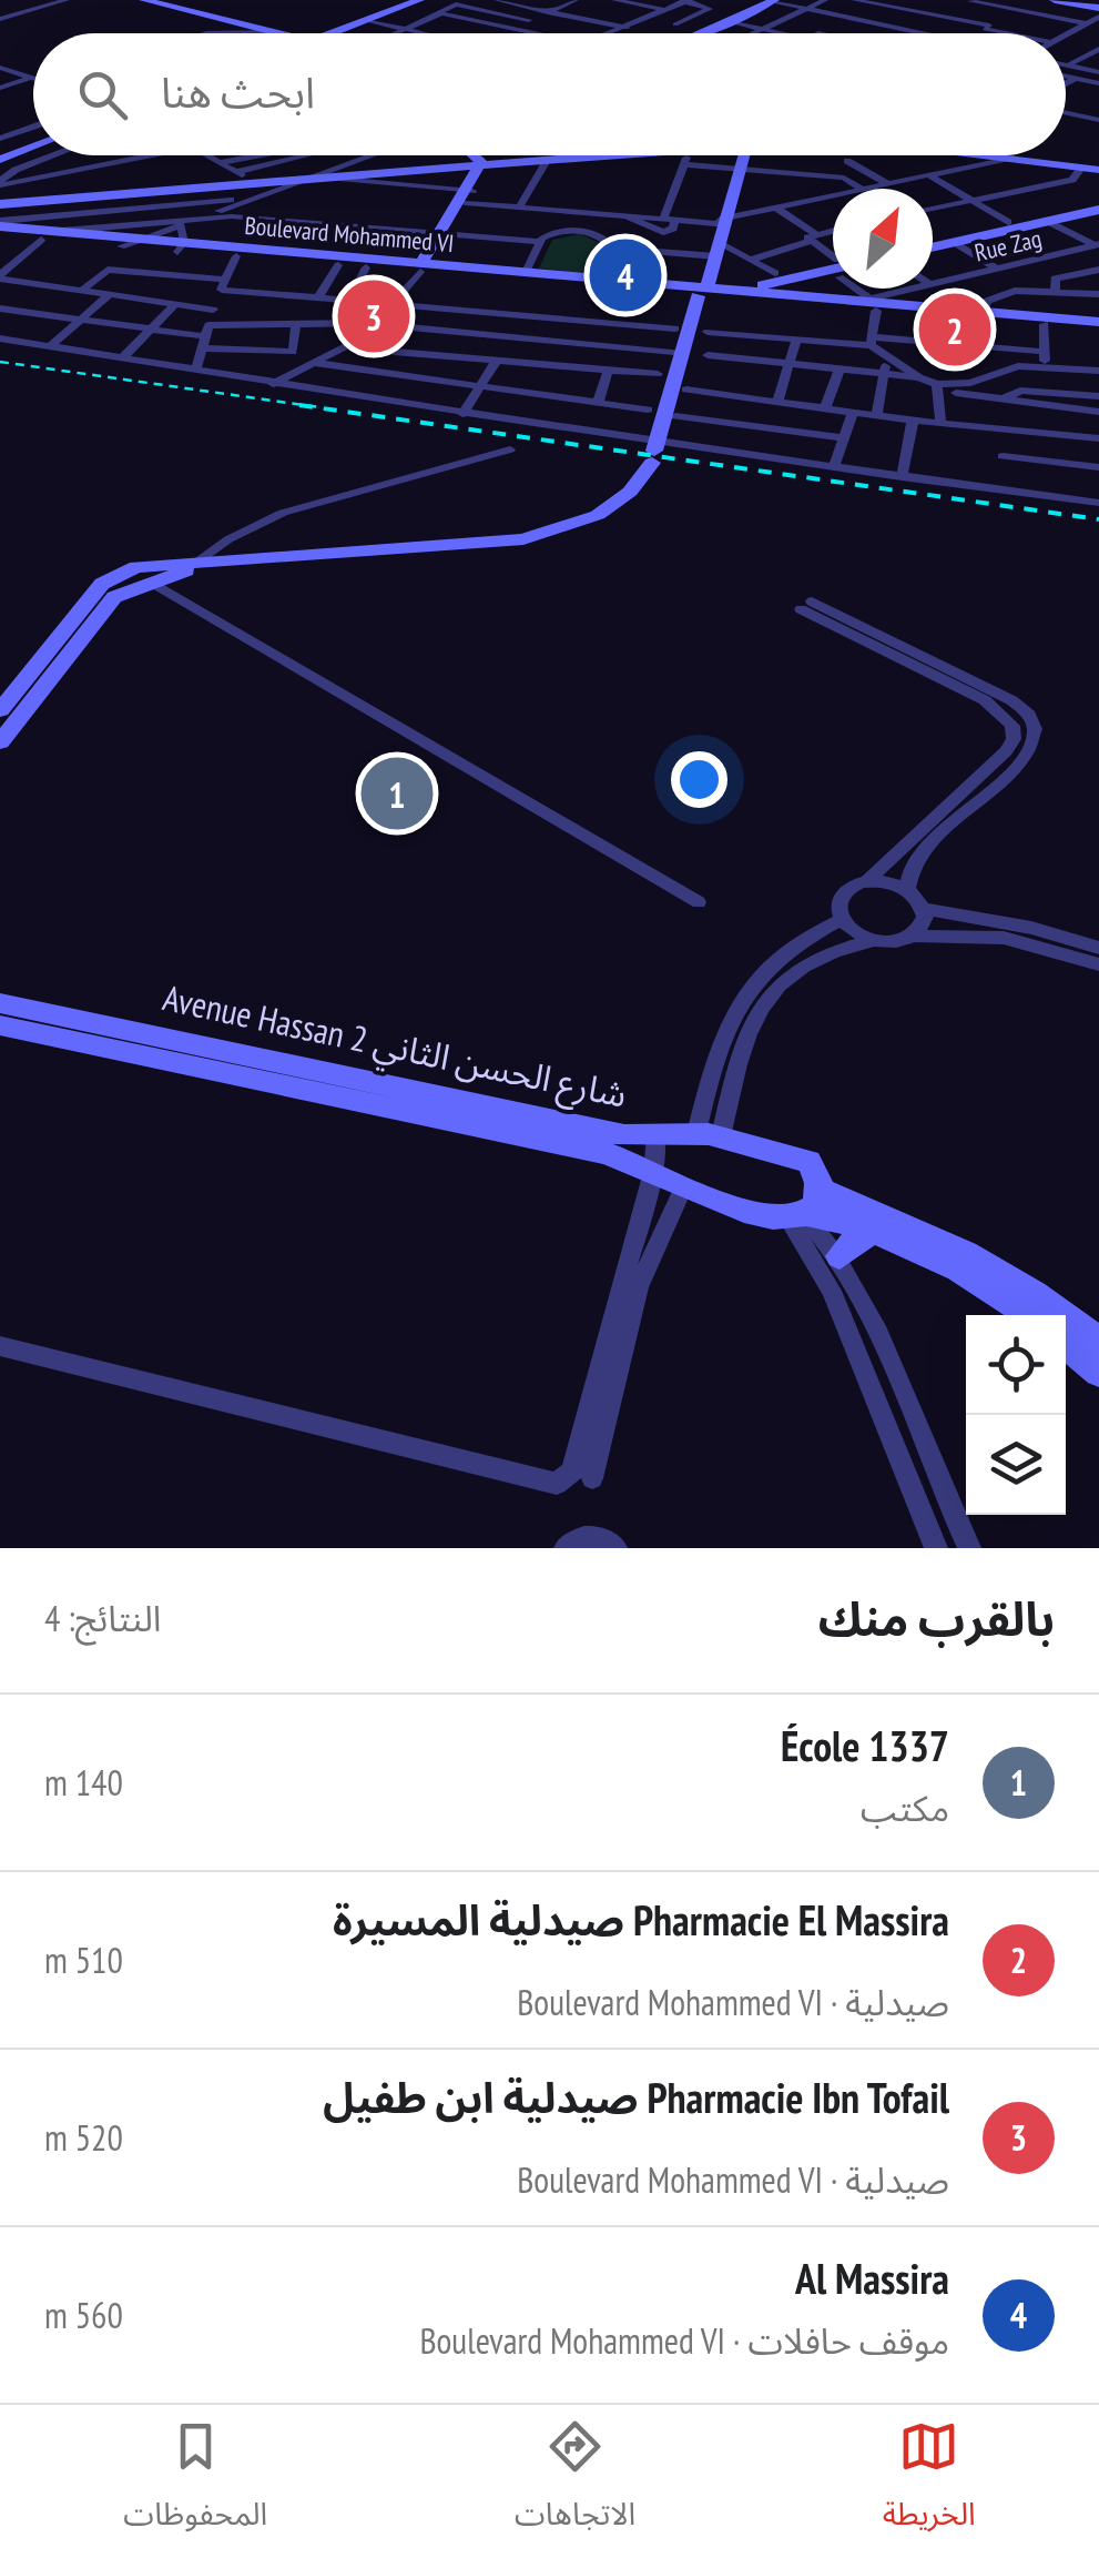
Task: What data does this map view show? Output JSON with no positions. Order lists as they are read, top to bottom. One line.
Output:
{"streets":{"main road":["Boulevard Mohammed VI","Avenue Hassan 2 شارع الحسن الثاني"],"street":["Rue Zag"]},"crossings":[["Boulevard Mohammed VI","Rue Zag"]],"north":"top right","page":{"search":"ابحث هنا","pins":["4","3","2","1"],"heading":["بالقرب منك","النتائج: 4"],"list":[{"mark":"1","name":"École 1337","note":"مكتب","value":"140 m"},{"mark":"2","name":"Pharmacie El Massira صيدلية المسيرة","note":"صيدلية · Boulevard Mohammed VI","value":"510 m"},{"mark":"3","name":"Pharmacie Ibn Tofail صيدلية ابن طفيل","note":"صيدلية · Boulevard Mohammed VI","value":"520 m"},{"mark":"4","name":"Al Massira","note":"موقف حافلات · Boulevard Mohammed VI","value":"560 m"}],"nav":["الخريطة","الاتجاهات","المحفوظات"]}}
